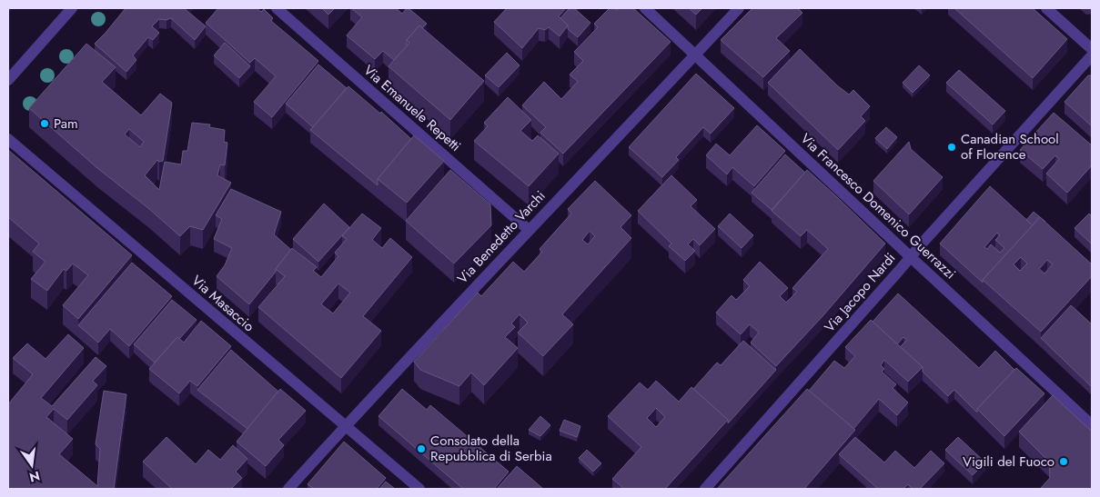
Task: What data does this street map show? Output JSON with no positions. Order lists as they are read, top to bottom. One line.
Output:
{"streets":{"street":["Via Emanuele Repetti","Via Francesco Domenico Guerrazzi","Via Benedetto Varchi","Via Jacopo Nardi","Via Masaccio"]},"crossings":[["Via Emanuele Repetti","Via Benedetto Varchi"],["Via Francesco Domenico Guerrazzi","Via Benedetto Varchi"],["Via Francesco Domenico Guerrazzi","Via Jacopo Nardi"],["Via Benedetto Varchi","Via Masaccio"]],"places":["Pam","Canadian School of Florence","Consolato della Repubblica di Serbia","Vigili del Fuoco"],"north":"bottom"}
